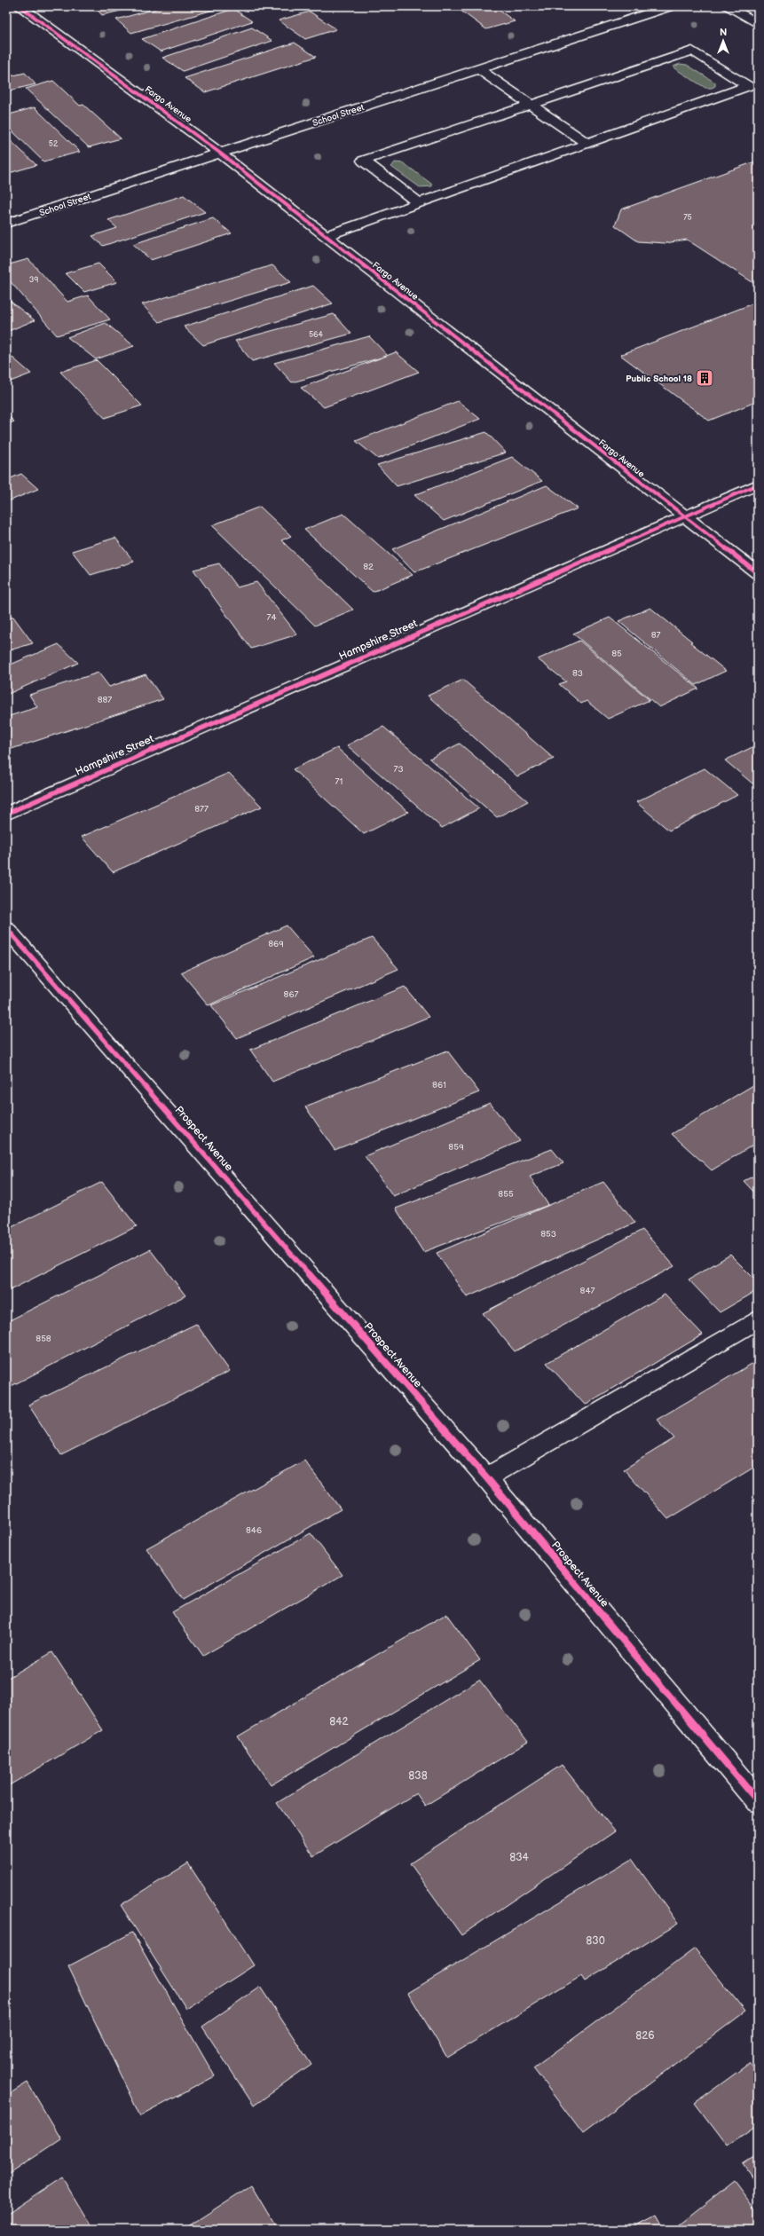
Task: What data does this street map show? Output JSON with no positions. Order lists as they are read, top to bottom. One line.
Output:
{"streets":{"street":["Fargo Avenue","School Street","Hampshire Street","Prospect Avenue"]},"crossings":[["Fargo Avenue","School Street"],["Fargo Avenue","Hampshire Street"]],"places":{"building":["Public School 18"]},"house_numbers":["52","75","39","564","82","74","87","85","83","887","73","71","877","869","867","861","859","855","853","847","858","846","842","838","834","830","826"],"north":"top"}
